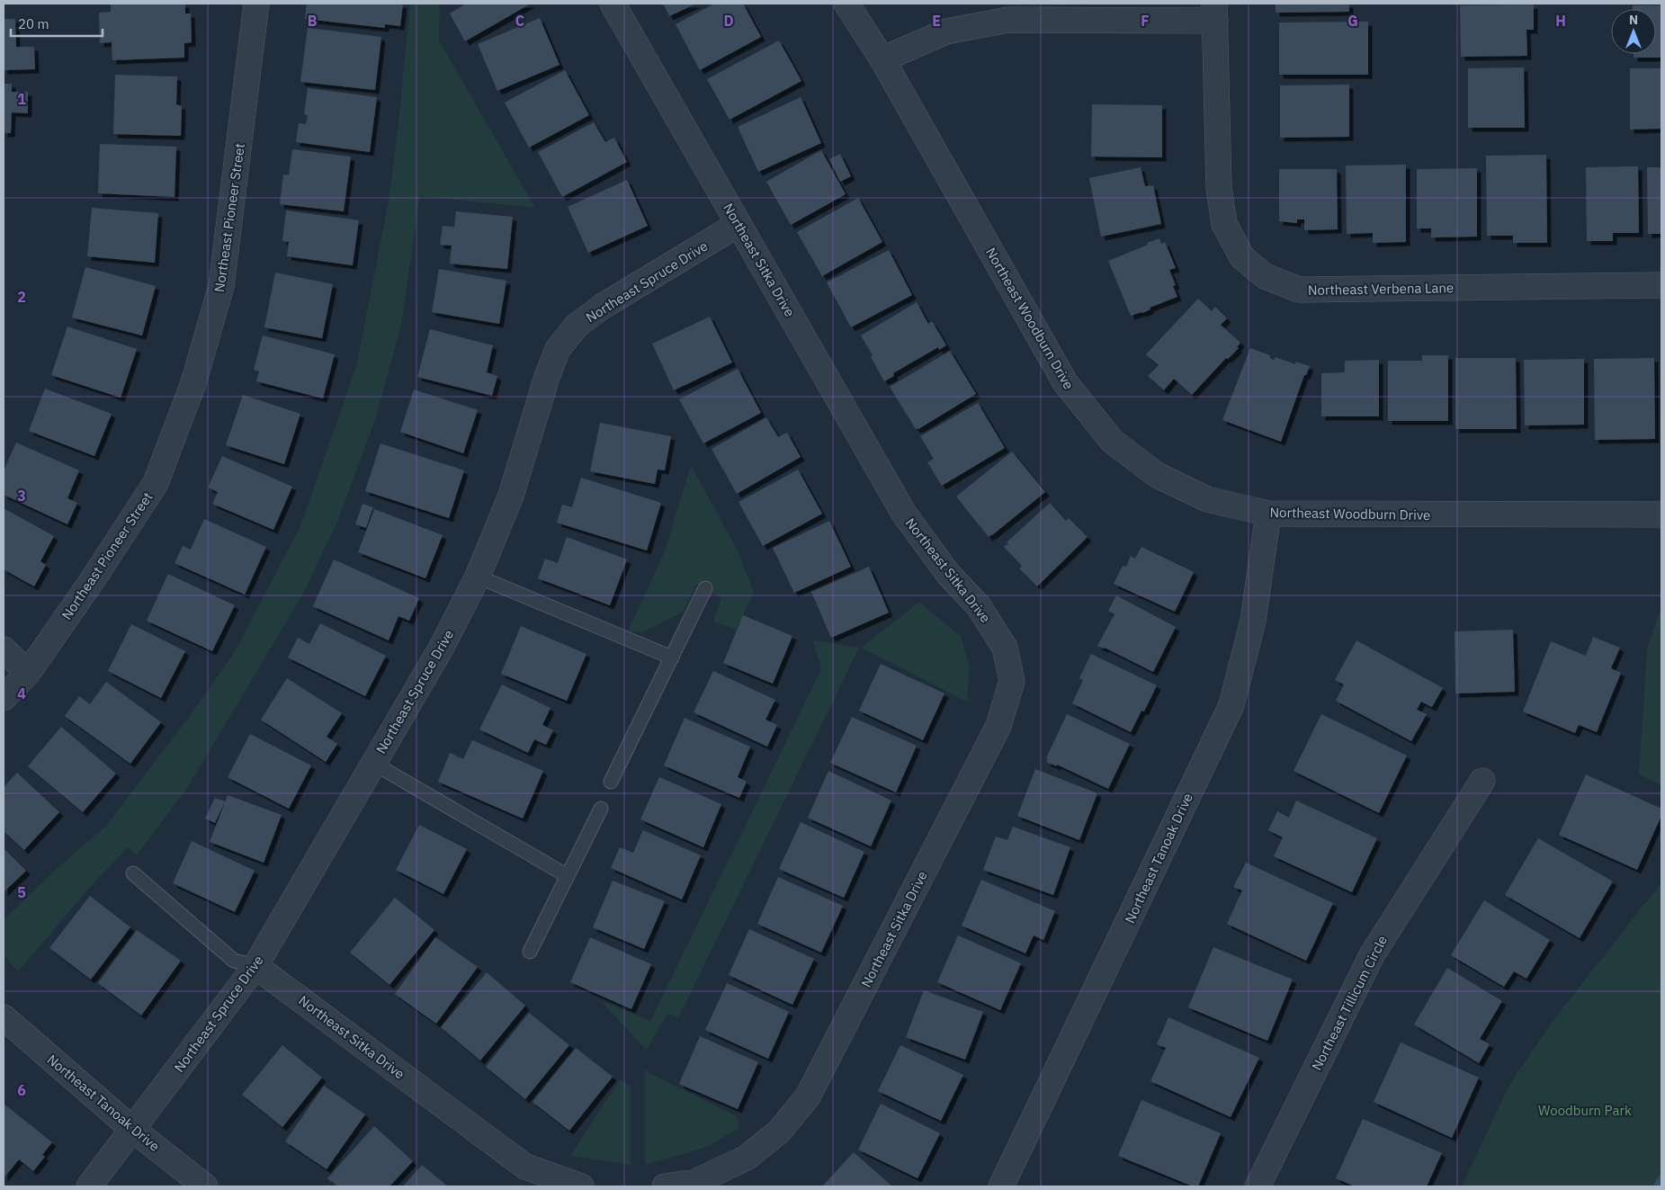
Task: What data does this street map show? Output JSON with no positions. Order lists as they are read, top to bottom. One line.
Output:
{"streets":{"street":["Northeast Pioneer Street","Northeast Sitka Drive","Northeast Spruce Drive","Northeast Verbena Lane","Northeast Woodburn Drive","Northeast Tanoak Drive","Northeast Tillicum Circle"]},"crossings":[["Northeast Sitka Drive","Northeast Spruce Drive"],["Northeast Spruce Drive","Northeast Tanoak Drive"],["Northeast Verbena Lane","Northeast Woodburn Drive"],["Northeast Woodburn Drive","Northeast Tanoak Drive"]],"parks":["Woodburn Park"],"scale_bar":"20 m","north":"top","grid":{"columns":["B","C","D","E","F","G","H"],"rows":["1","2","3","4","5","6"]}}
